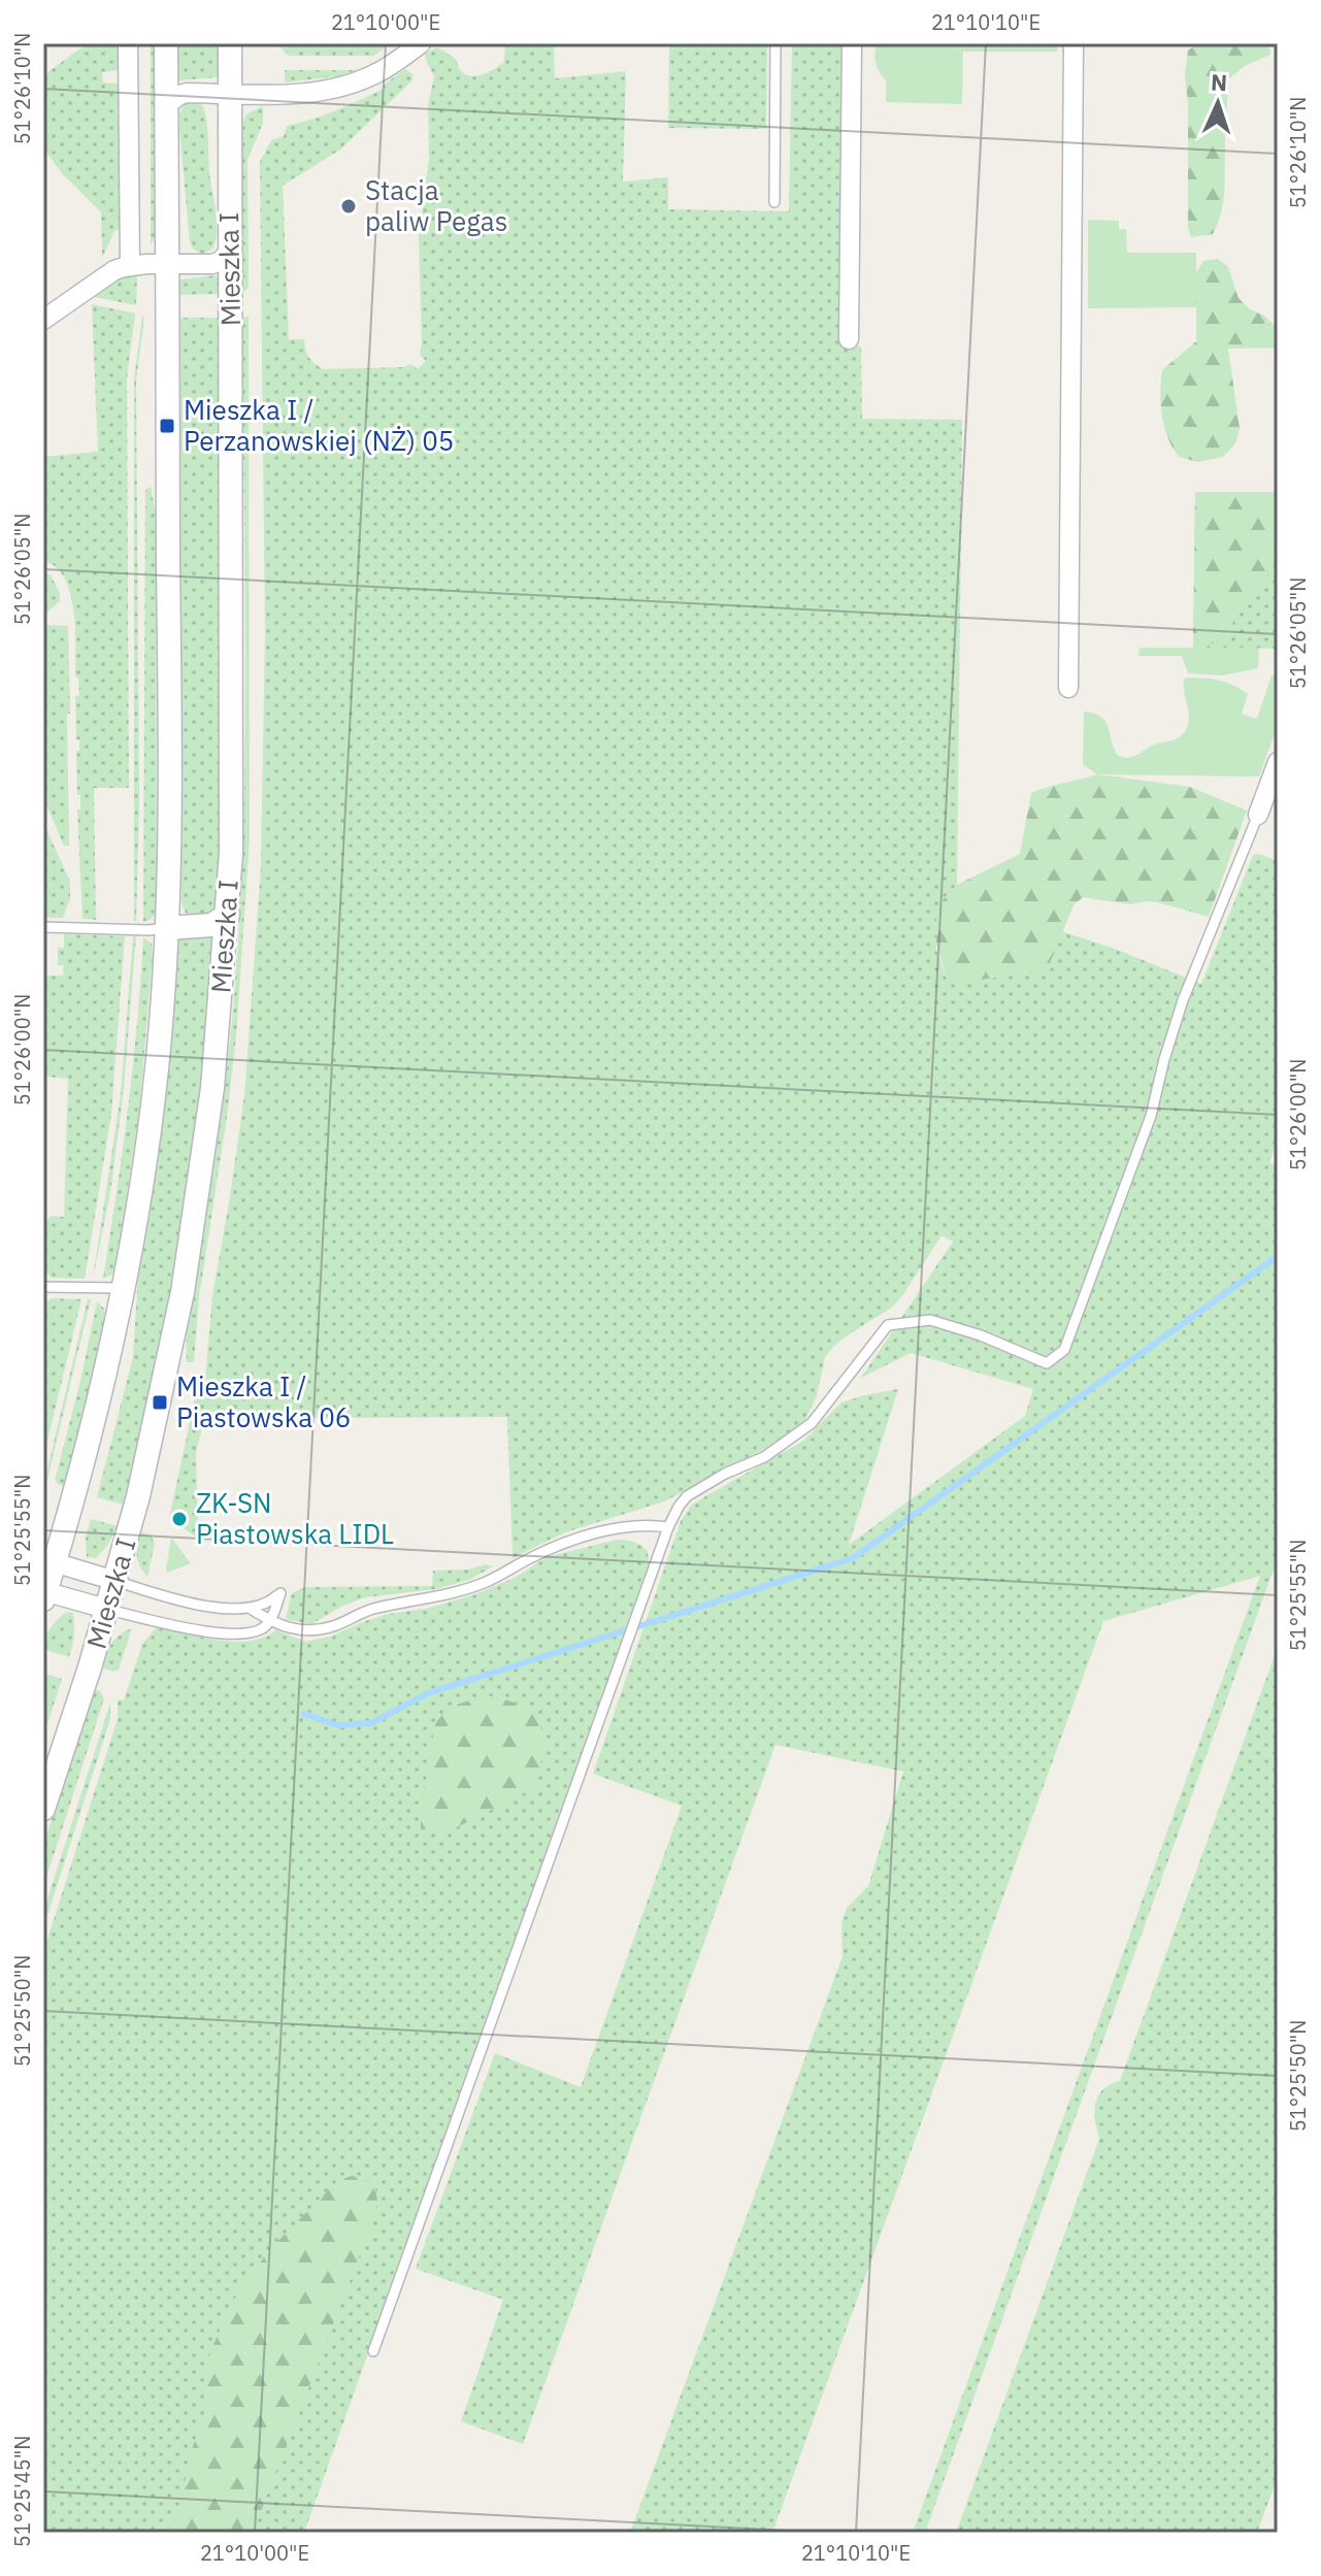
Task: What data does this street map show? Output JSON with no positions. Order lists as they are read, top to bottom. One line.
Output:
{"streets":{"street":["Mieszka I"]},"places":{"other":["Stacja paliw Pegas","ZK-SN Piastowska LIDL"],"transit":["Mieszka I / Perzanowskiej (NŻ) 05","Mieszka I / Piastowska 06"]},"north":"top","coordinates":["21°10'00\"E","21°10'10\"E","51°26'10\"N","51°26'05\"N","51°26'00\"N","51°25'55\"N","51°25'50\"N","51°25'45\"N"]}
